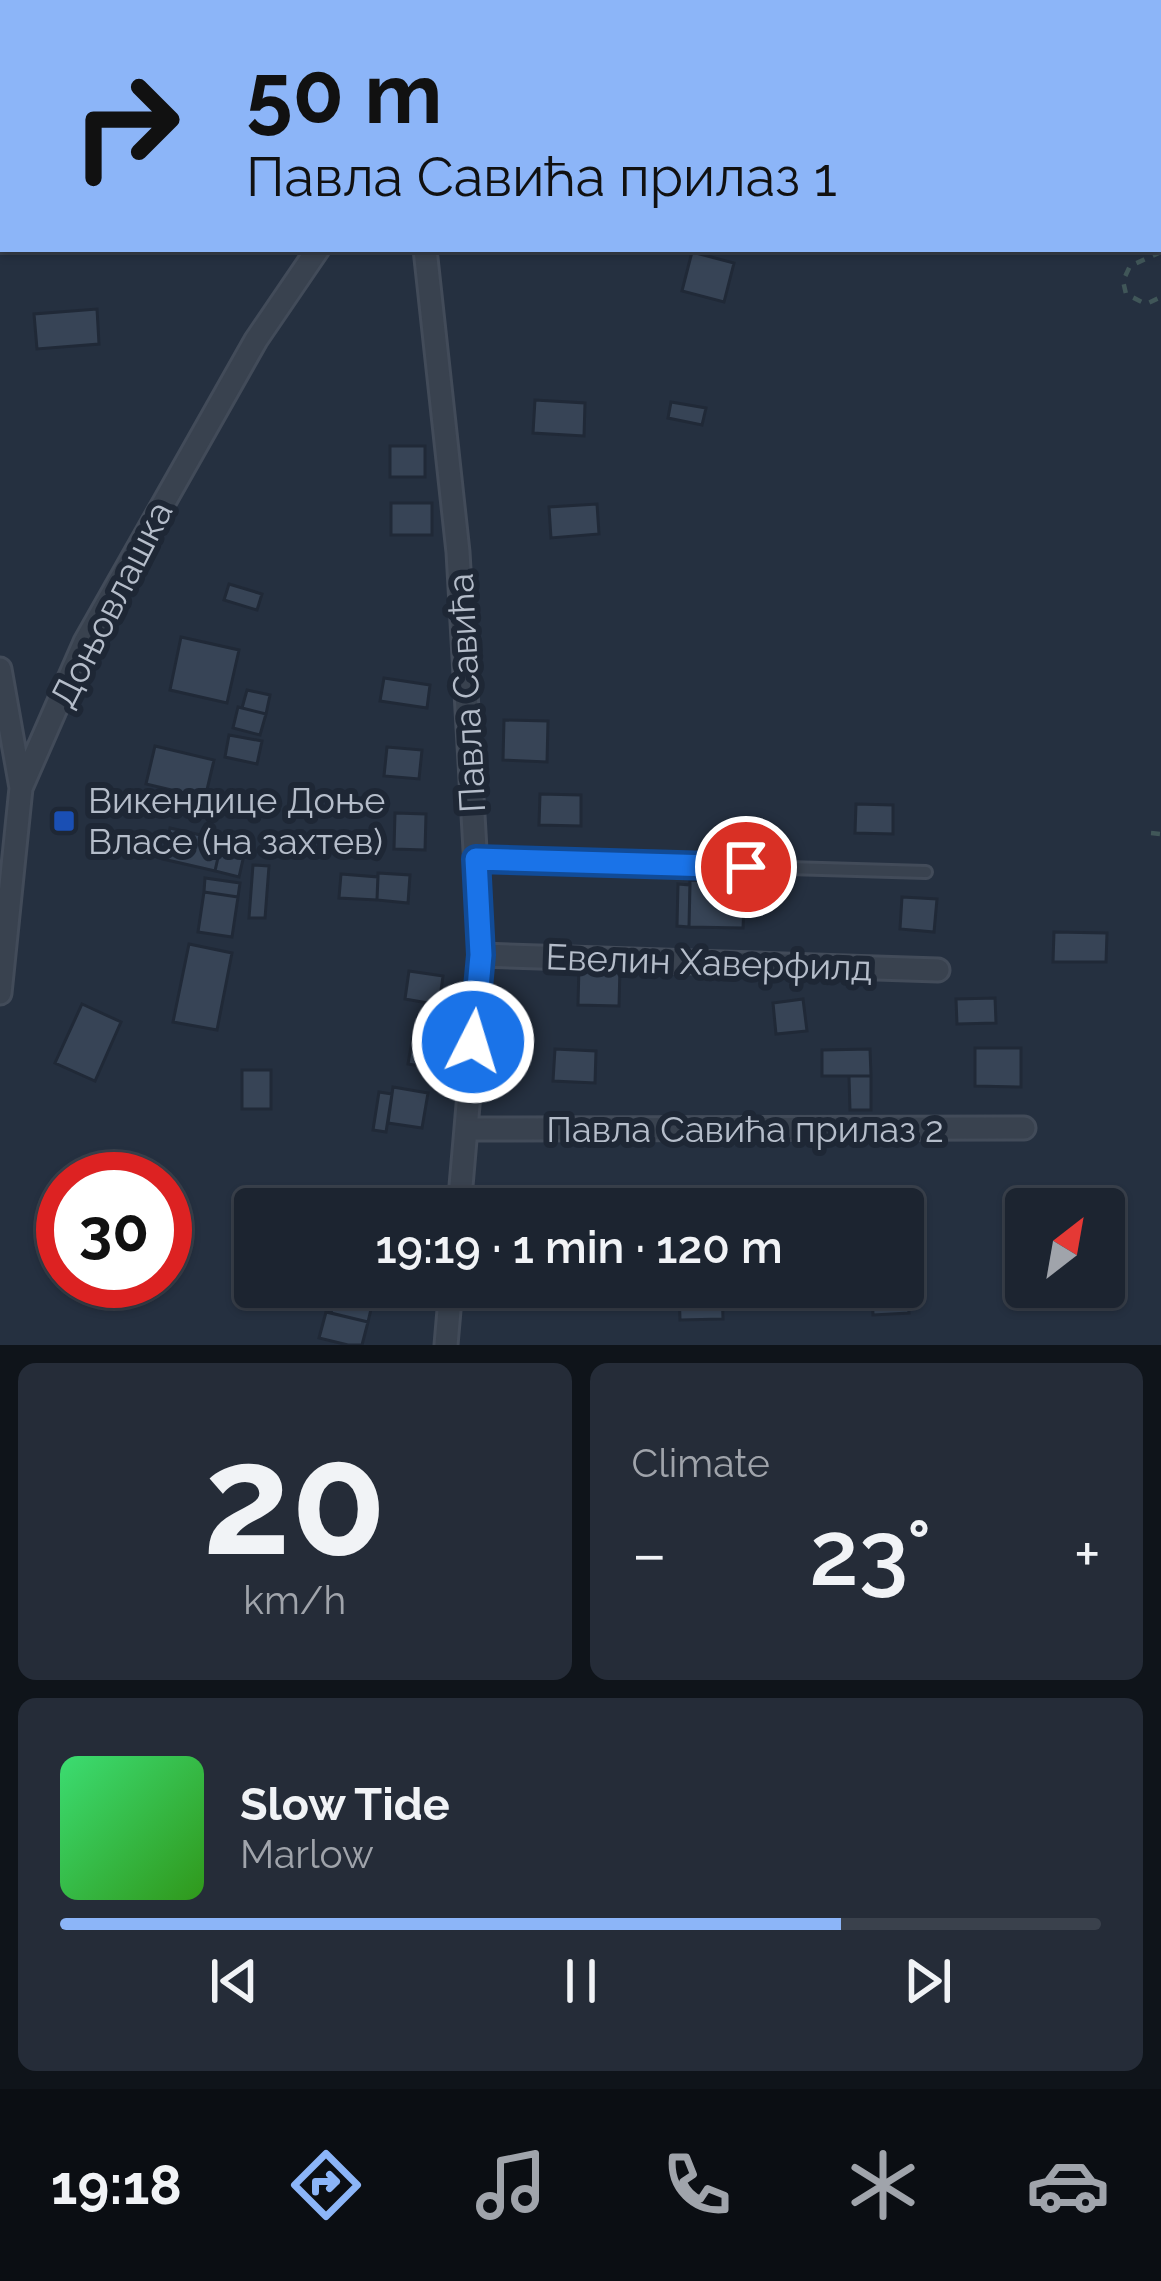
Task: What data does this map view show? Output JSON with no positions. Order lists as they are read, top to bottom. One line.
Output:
{"streets":{"street":["Доњовлашка","Павла Савића","Евелин Хаверфилд","Павла Савића прилаз 2"]},"crossings":[["Павла Савића","Евелин Хаверфилд"],["Павла Савића","Павла Савића прилаз 2"]],"places":{"transit":["Викендице Доње Власе (на захтев)"]},"north":"top right","page":{"turn":["50 m","Павла Савића прилаз 1"],"limit":"30","trip":"19:19 · 1 min · 120 m","tile":[["20","km/h"],"Climate"],"heat":["−","23°","+"],"song":["Slow Tide","Marlow"],"tabs":"19:18"}}
